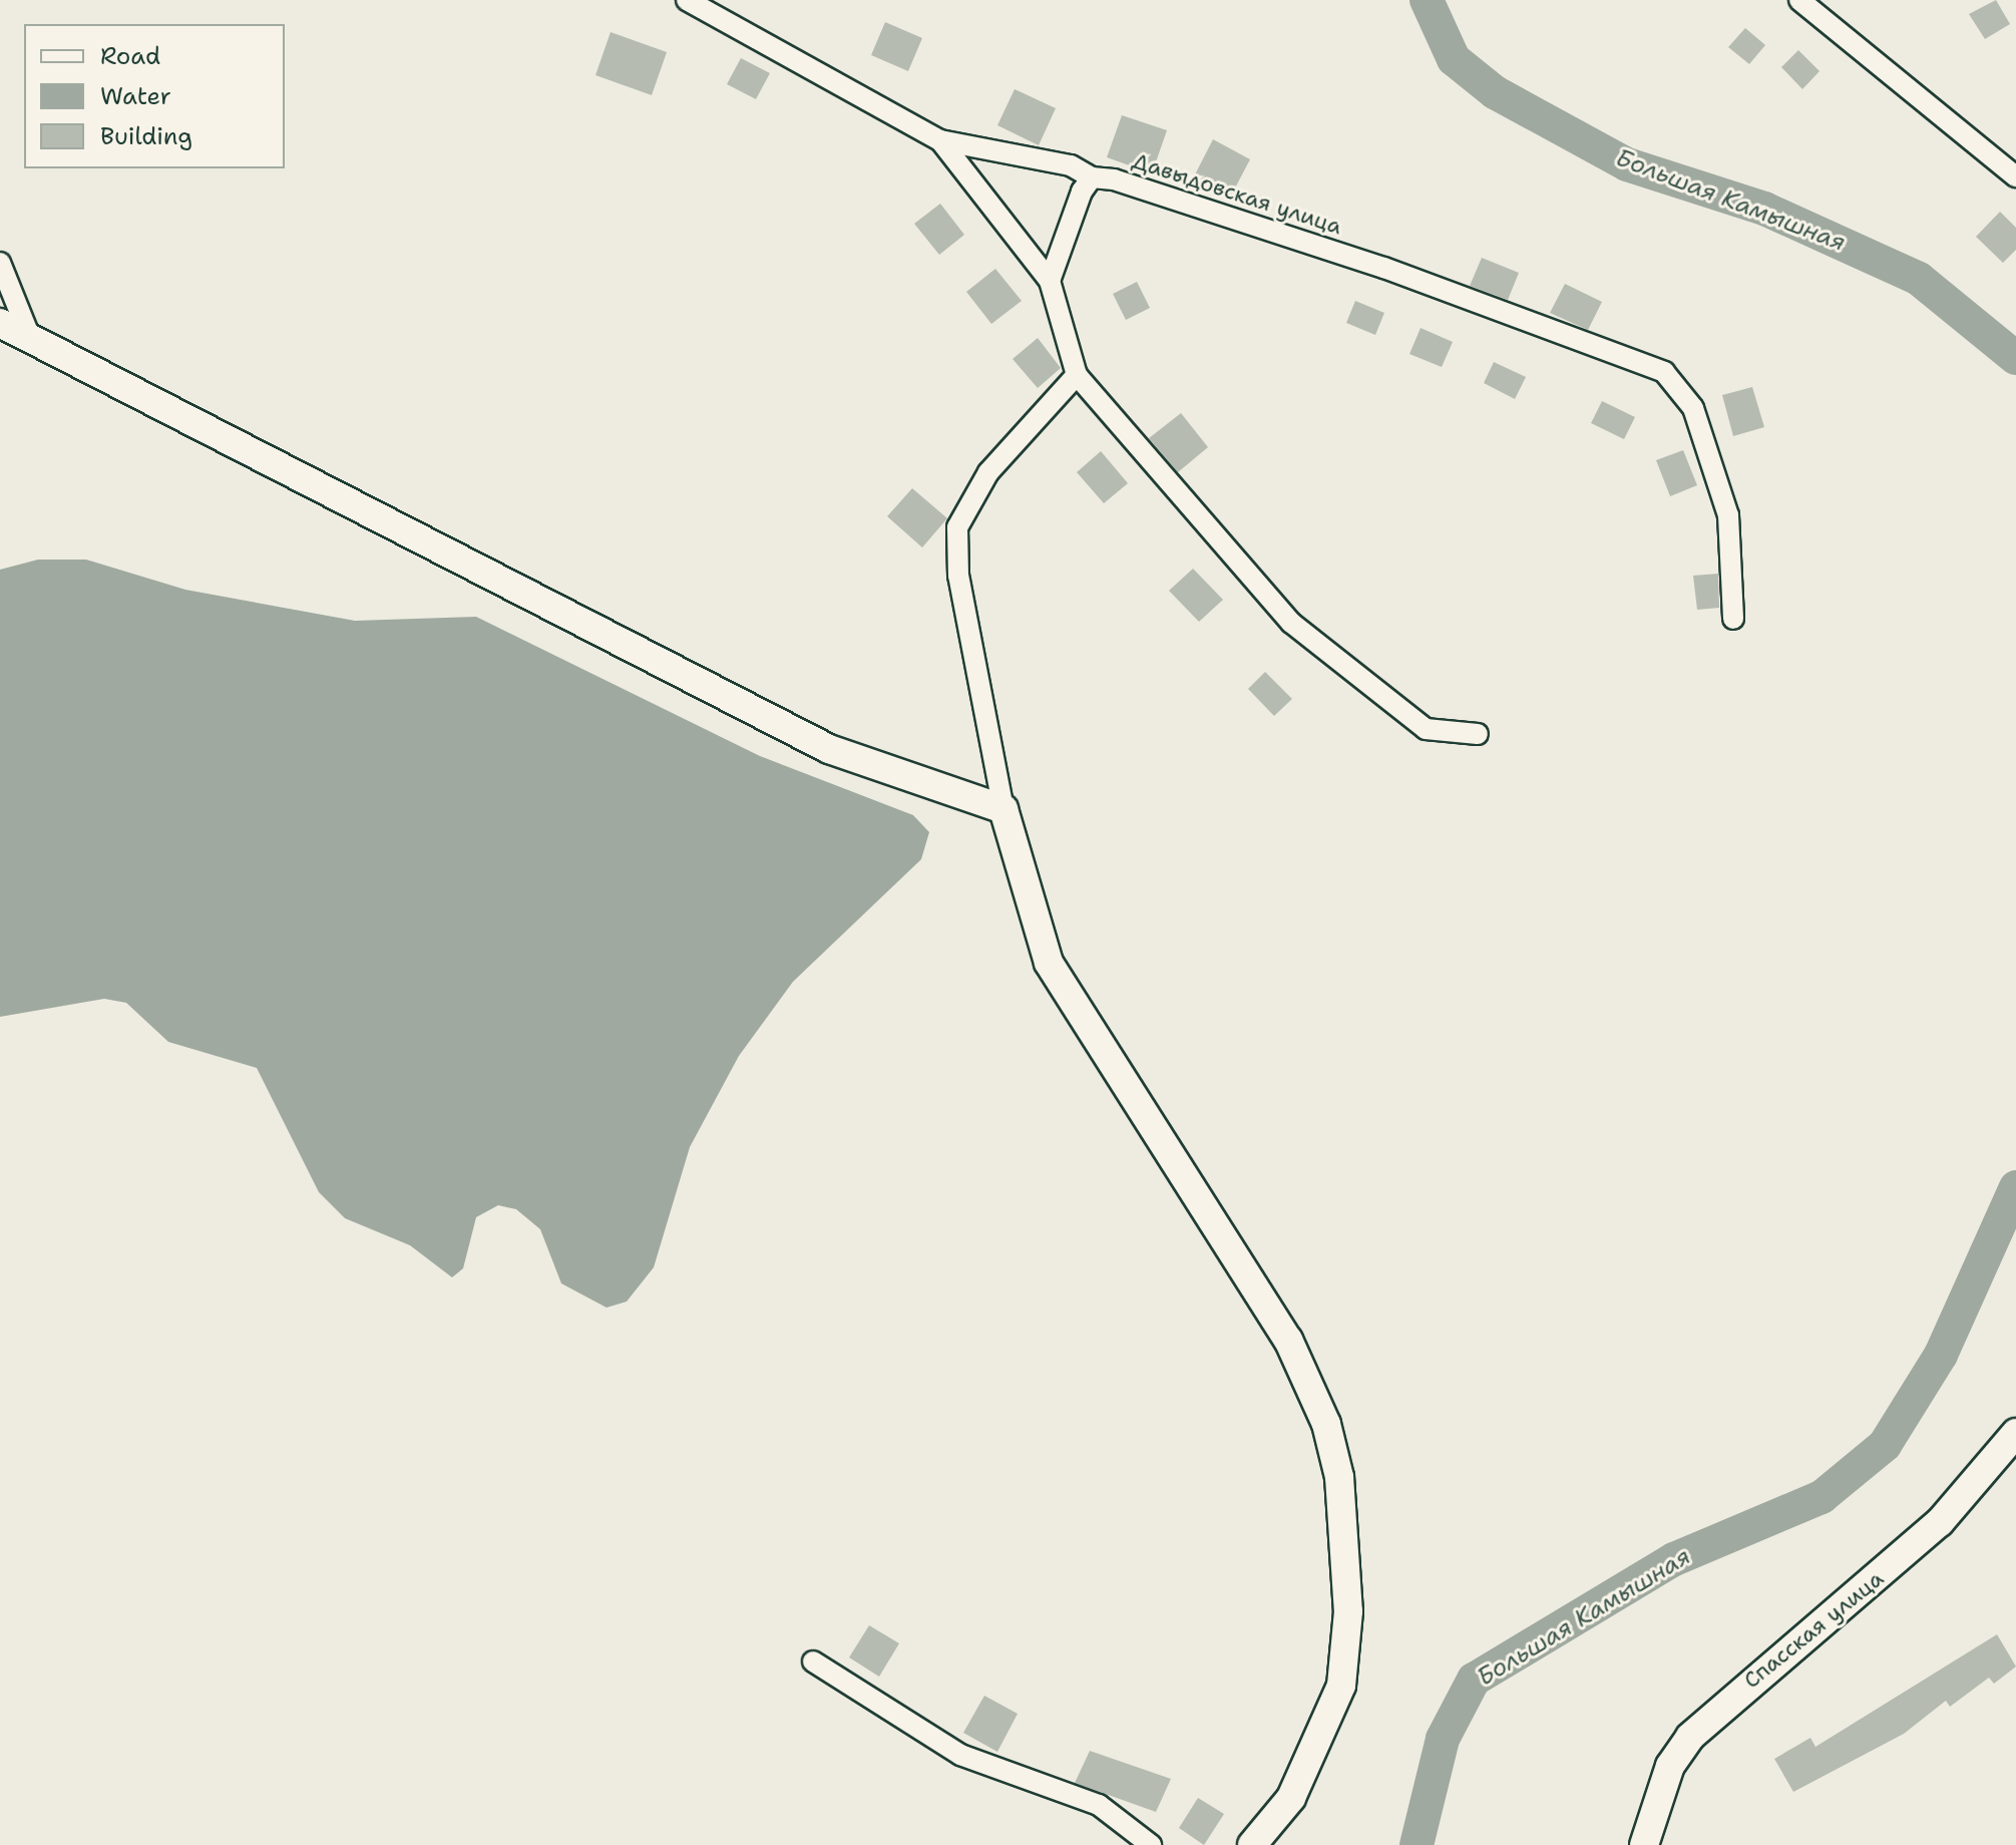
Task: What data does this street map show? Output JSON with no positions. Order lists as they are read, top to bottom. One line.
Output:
{"streets":{"street":["Давыдовская улица","Спасская улица"]},"water":["Большая Камышная"],"legend":["Road","Water","Building"]}
